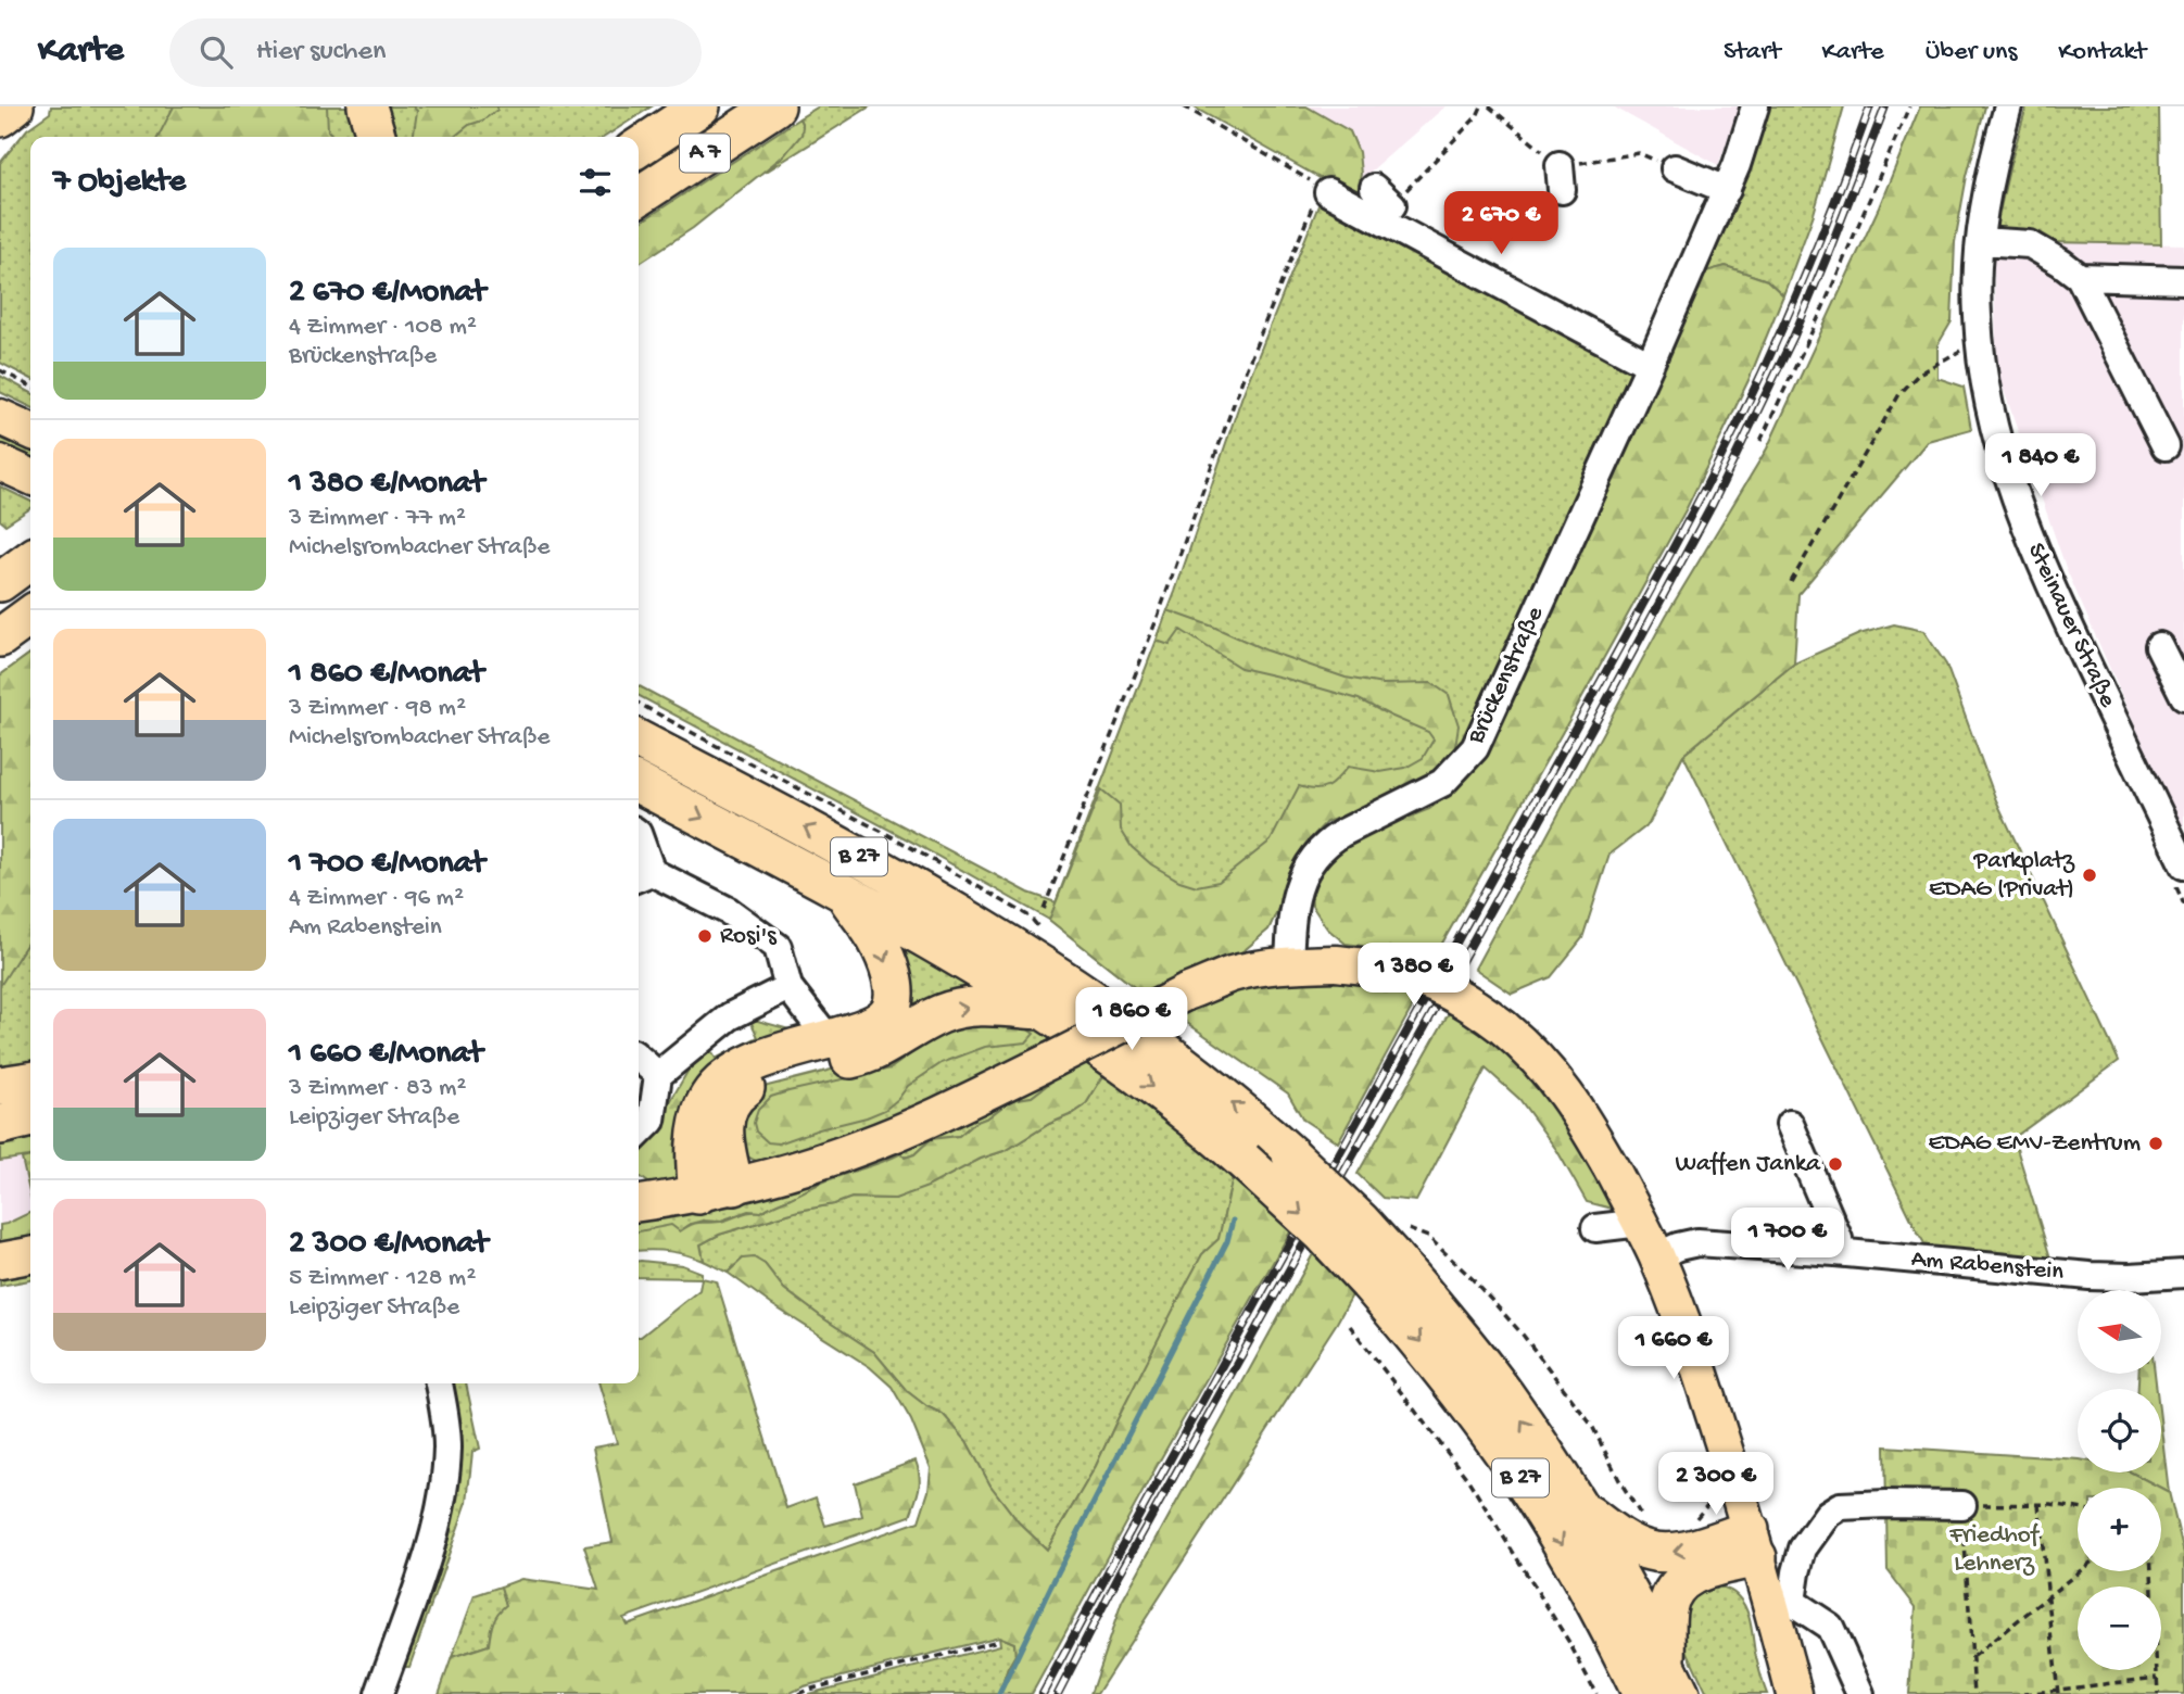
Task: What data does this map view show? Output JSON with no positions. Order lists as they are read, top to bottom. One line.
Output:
{"streets":{"highway":["A 7","B 27"],"street":["Steinauer Straße","Brückenstraße","Am Rabenstein"]},"parks":["Friedhof Lehnerz"],"places":["Parkplatz EDAG (Privat)","Rosi's","EDAG EMV-Zentrum","Waffen Janka"],"north":"left","page":{"header":"Karte","search":"Hier suchen","nav":["Start","Karte","Über uns","Kontakt"],"heading":"7 Objekte","price":["2 670 €","1 840 €","1 380 €","1 860 €","1 700 €","1 660 €","2 300 €"],"list":[{"name":"2 670 €/Monat","note":"4 Zimmer · 108 m² · Brückenstraße"},{"name":"1 380 €/Monat","note":"3 Zimmer · 77 m² · Michelsrombacher Straße"},{"name":"1 860 €/Monat","note":"3 Zimmer · 98 m² · Michelsrombacher Straße"},{"name":"1 700 €/Monat","note":"4 Zimmer · 96 m² · Am Rabenstein"},{"name":"1 660 €/Monat","note":"3 Zimmer · 83 m² · Leipziger Straße"},{"name":"2 300 €/Monat","note":"5 Zimmer · 128 m² · Leipziger Straße"}],"map_buttons":["+","−"]}}
